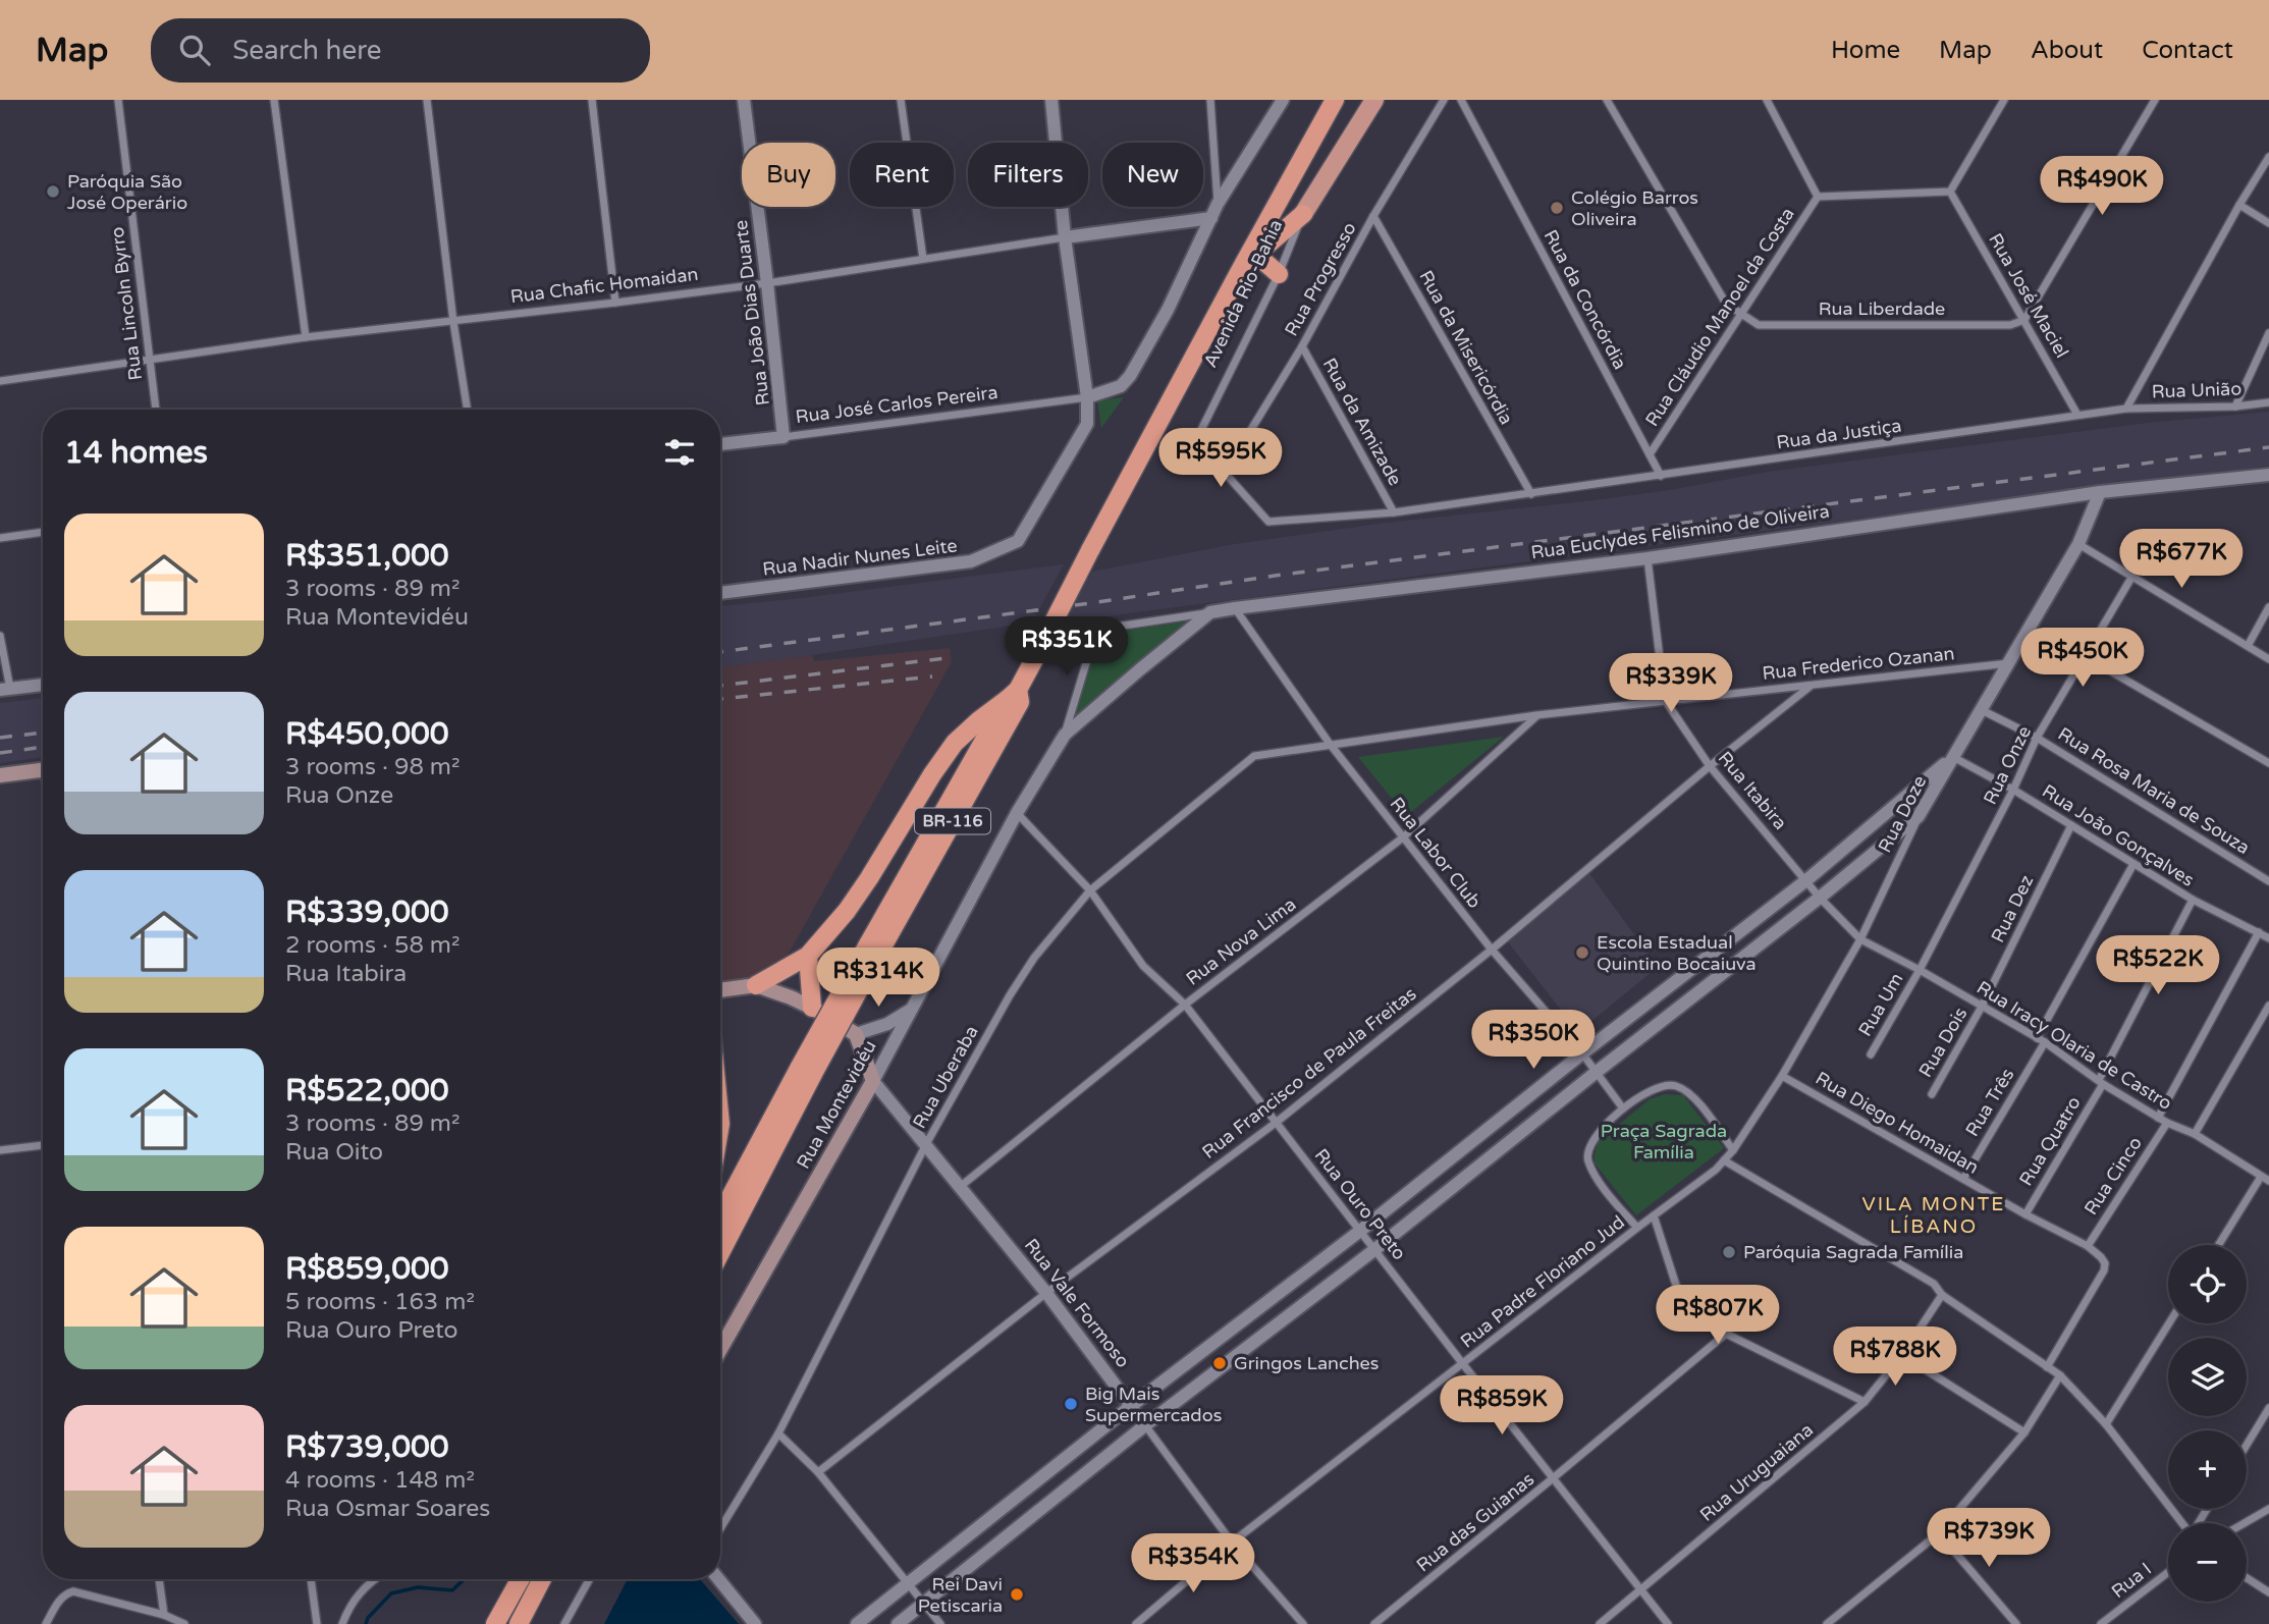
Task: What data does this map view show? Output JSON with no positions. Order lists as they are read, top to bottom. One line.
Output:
{"streets":{"highway":["BR-116"],"main road":["Avenida Rio-Bahia","Rua Montevidéu","Rua Vale Formoso"],"street":["Rua Progresso","Rua Chafic Homaidan","Rua José Maciel","Rua da Concórdia","Rua Lincoln Byrro","Rua Liberdade","Rua João Dias Duarte","Rua Cláudio Manoel da Costa","Rua da Misericórdia","Rua União","Rua José Carlos Pereira","Rua da Amizade","Rua da Justiça","Rua Euclydes Felismino de Oliveira","Rua Nadir Nunes Leite","Rua Frederico Ozanan","Rua Onze","Rua Itabira","Rua Rosa Maria de Souza","Rua Doze","Rua João Gonçalves","Rua Labor Club","Rua Dez","Rua Nova Lima","Rua Um","Rua Dois","Rua Iracy Olaria de Castro","Rua Francisco de Paula Freitas","Rua Uberaba","Rua Três","Rua Diego Homaidan","Rua Quatro","Rua Cinco","Rua Ouro Preto","Rua Padre Floriano Jud","Rua Uruguaiana","Rua das Guianas","Rua I"]},"crossings":[["Rua Progresso","Avenida Rio-Bahia"],["Rua Progresso","Rua da Misericórdia"],["Rua Progresso","Rua da Amizade"],["Rua Progresso","Rua da Justiça"],["Rua Chafic Homaidan","Rua Lincoln Byrro"],["Rua Chafic Homaidan","Rua João Dias Duarte"],["Rua Chafic Homaidan","Rua Nadir Nunes Leite"],["Avenida Rio-Bahia","Rua da Justiça"],["Rua José Maciel","Rua Liberdade"],["Rua José Maciel","Rua da Justiça"],["Rua da Concórdia","Rua Cláudio Manoel da Costa"],["Rua da Concórdia","Rua da Justiça"],["Rua Liberdade","Rua Cláudio Manoel da Costa"],["Rua João Dias Duarte","Rua José Carlos Pereira"],["Rua da Misericórdia","Rua da Justiça"],["Rua União","Rua da Justiça"],["Rua José Carlos Pereira","Rua Nadir Nunes Leite"],["Rua da Amizade","Rua da Justiça"],["Rua Euclydes Felismino de Oliveira","Rua Itabira"],["Rua Euclydes Felismino de Oliveira","Rua Doze"],["Rua Euclydes Felismino de Oliveira","Rua Labor Club"],["Rua Euclydes Felismino de Oliveira","Rua Montevidéu"],["Rua Frederico Ozanan","Rua Itabira"],["Rua Frederico Ozanan","Rua Doze"],["Rua Frederico Ozanan","Rua Labor Club"],["Rua Frederico Ozanan","Rua Nova Lima"],["Rua Frederico Ozanan","Rua Francisco de Paula Freitas"],["Rua Frederico Ozanan","Rua Uberaba"],["Rua Onze","Rua Rosa Maria de Souza"],["Rua Onze","Rua João Gonçalves"],["Rua Onze","Rua Um"],["Rua Onze","Rua Iracy Olaria de Castro"],["Rua Itabira","Rua Doze"],["Rua Itabira","Rua Iracy Olaria de Castro"],["Rua Itabira","Rua Francisco de Paula Freitas"],["Rua Rosa Maria de Souza","Rua Doze"],["Rua Doze","Rua João Gonçalves"],["Rua Doze","Rua Labor Club"],["Rua Doze","Rua Iracy Olaria de Castro"],["Rua Doze","Rua Diego Homaidan"],["Rua Doze","Rua Padre Floriano Jud"],["Rua João Gonçalves","Rua Dez"],["Rua João Gonçalves","Rua Quatro"],["Rua Labor Club","Rua Nova Lima"],["Rua Labor Club","Rua Francisco de Paula Freitas"],["Rua Labor Club","Rua Uberaba"],["Rua Labor Club","Rua Padre Floriano Jud"],["Rua Dez","Rua Dois"],["Rua Dez","Rua Iracy Olaria de Castro"],["Rua Nova Lima","Rua Ouro Preto"],["Rua Nova Lima","Rua Vale Formoso"],["Rua Um","Rua Iracy Olaria de Castro"],["Rua Dois","Rua Iracy Olaria de Castro"],["Rua Iracy Olaria de Castro","Rua Três"],["Rua Iracy Olaria de Castro","Rua Quatro"],["Rua Iracy Olaria de Castro","Rua Cinco"],["Rua Francisco de Paula Freitas","Rua Ouro Preto"],["Rua Francisco de Paula Freitas","Rua Vale Formoso"],["Rua Uberaba","Rua Ouro Preto"],["Rua Uberaba","Rua Vale Formoso"],["Rua Três","Rua Diego Homaidan"],["Rua Montevidéu","Rua Ouro Preto"],["Rua Montevidéu","Rua Vale Formoso"],["Rua Diego Homaidan","Rua Quatro"],["Rua Diego Homaidan","Rua Cinco"],["Rua Ouro Preto","Rua Padre Floriano Jud"],["Rua Ouro Preto","Rua Uruguaiana"],["Rua Ouro Preto","Rua das Guianas"],["Rua Padre Floriano Jud","Rua Vale Formoso"]],"districts":["VILA MONTE LÍBANO"],"parks":["Praça Sagrada Família"],"places":["Paróquia São José Operário","Colégio Barros Oliveira","Escola Estadual Quintino Bocaiuva","Paróquia Sagrada Família","Gringos Lanches","Big Mais Supermercados","Rei Davi Petiscaria"],"page":{"header":"Map","search":"Search here","nav":["Home","Map","About","Contact"],"chip":["Buy","Rent","Filters","New"],"price":["R$490K","R$595K","R$677K","R$351K","R$450K","R$339K","R$522K","R$314K","R$350K","R$807K","R$788K","R$859K","R$739K","R$354K"],"heading":"14 homes","list":[{"name":"R$351,000","note":"3 rooms · 89 m² · Rua Montevidéu"},{"name":"R$450,000","note":"3 rooms · 98 m² · Rua Onze"},{"name":"R$339,000","note":"2 rooms · 58 m² · Rua Itabira"},{"name":"R$522,000","note":"3 rooms · 89 m² · Rua Oito"},{"name":"R$859,000","note":"5 rooms · 163 m² · Rua Ouro Preto"},{"name":"R$739,000","note":"4 rooms · 148 m² · Rua Osmar Soares"}],"map_buttons":["+","−"]}}
